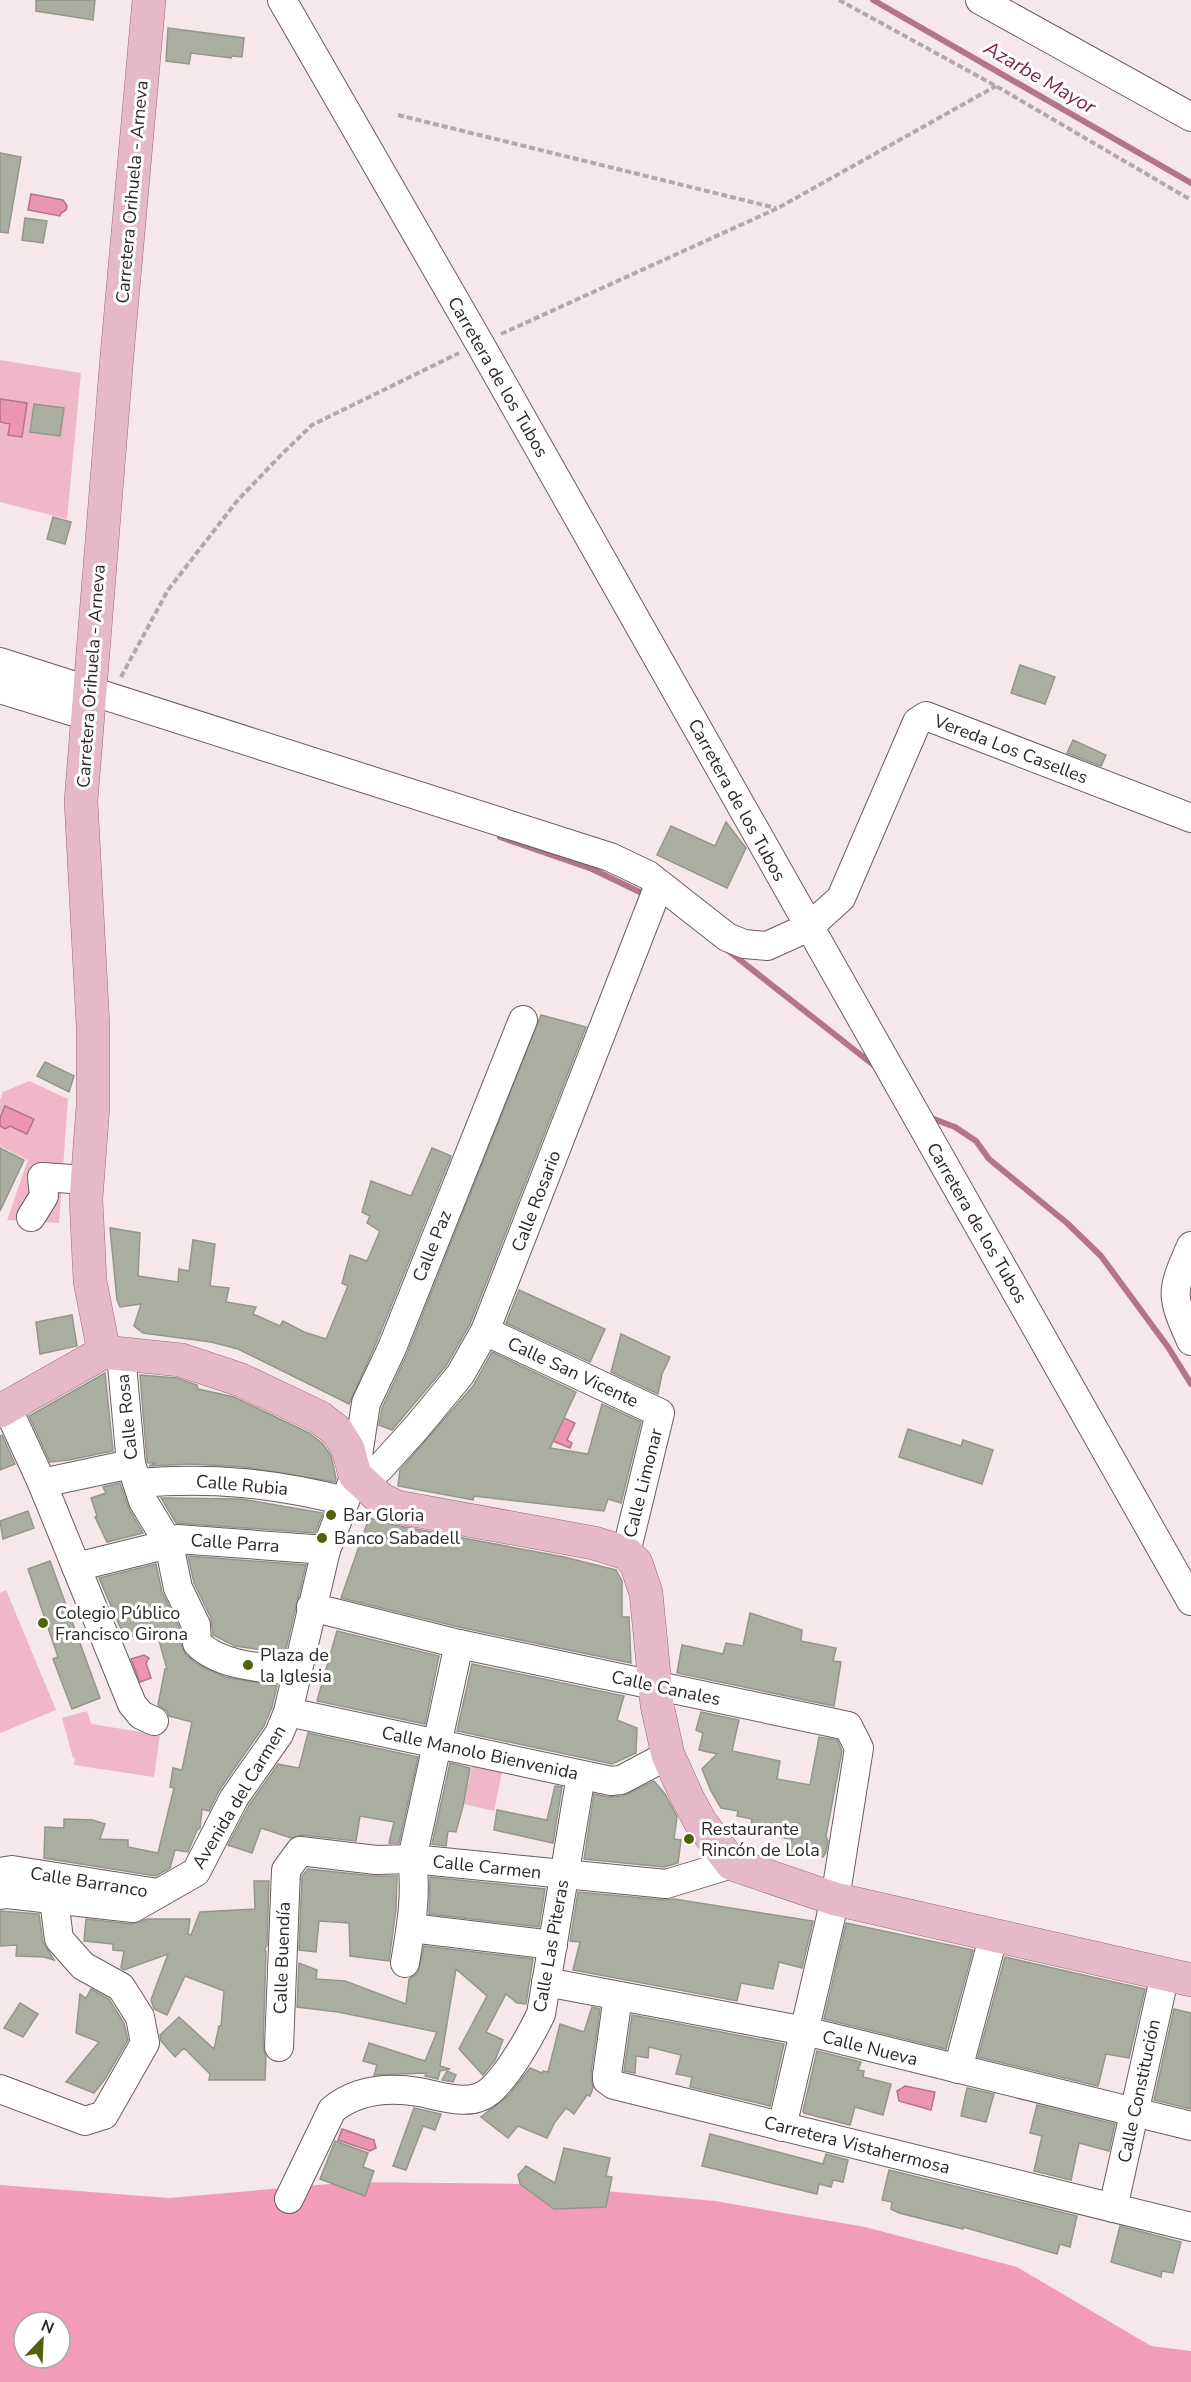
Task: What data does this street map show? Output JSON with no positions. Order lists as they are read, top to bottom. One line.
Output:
{"streets":{"main road":["Carretera Orihuela - Arneva"],"street":["Carretera de los Tubos","Vereda Los Caselles","Calle Rosario","Calle Paz","Calle San Vicente","Calle Rosa","Calle Limonar","Calle Rubia","Calle Parra","Calle Canales","Calle Manolo Bienvenida","Avenida del Carmen","Calle Carmen","Calle Barranco","Calle Las Piteras","Calle Buendía","Calle Nueva","Calle Constitución","Carretera Vistahermosa"]},"crossings":[["Carretera Orihuela - Arneva","Calle Rosa"],["Carretera de los Tubos","Vereda Los Caselles"],["Calle Rosario","Calle Paz"],["Calle Rosario","Calle San Vicente"],["Calle Rosario","Calle Rubia"],["Calle Rosario","Avenida del Carmen"],["Calle Paz","Calle Rubia"],["Calle Paz","Avenida del Carmen"],["Calle San Vicente","Calle Limonar"],["Calle Rosa","Calle Rubia"],["Calle Rosa","Calle Parra"],["Calle Rosa","Avenida del Carmen"],["Calle Rubia","Avenida del Carmen"],["Calle Parra","Avenida del Carmen"],["Calle Canales","Avenida del Carmen"],["Calle Canales","Calle Nueva"],["Calle Canales","Carretera Vistahermosa"],["Calle Manolo Bienvenida","Avenida del Carmen"],["Calle Manolo Bienvenida","Calle Las Piteras"],["Avenida del Carmen","Calle Barranco"],["Calle Carmen","Calle Las Piteras"],["Calle Carmen","Calle Buendía"],["Calle Las Piteras","Calle Nueva"],["Calle Nueva","Calle Constitución"],["Calle Nueva","Carretera Vistahermosa"],["Calle Constitución","Carretera Vistahermosa"]],"water":["Azarbe Mayor"],"places":["Bar Gloria","Banco Sabadell","Colegio Público Francisco Girona","Plaza de la Iglesia","Restaurante Rincón de Lola"],"north":"top right"}
